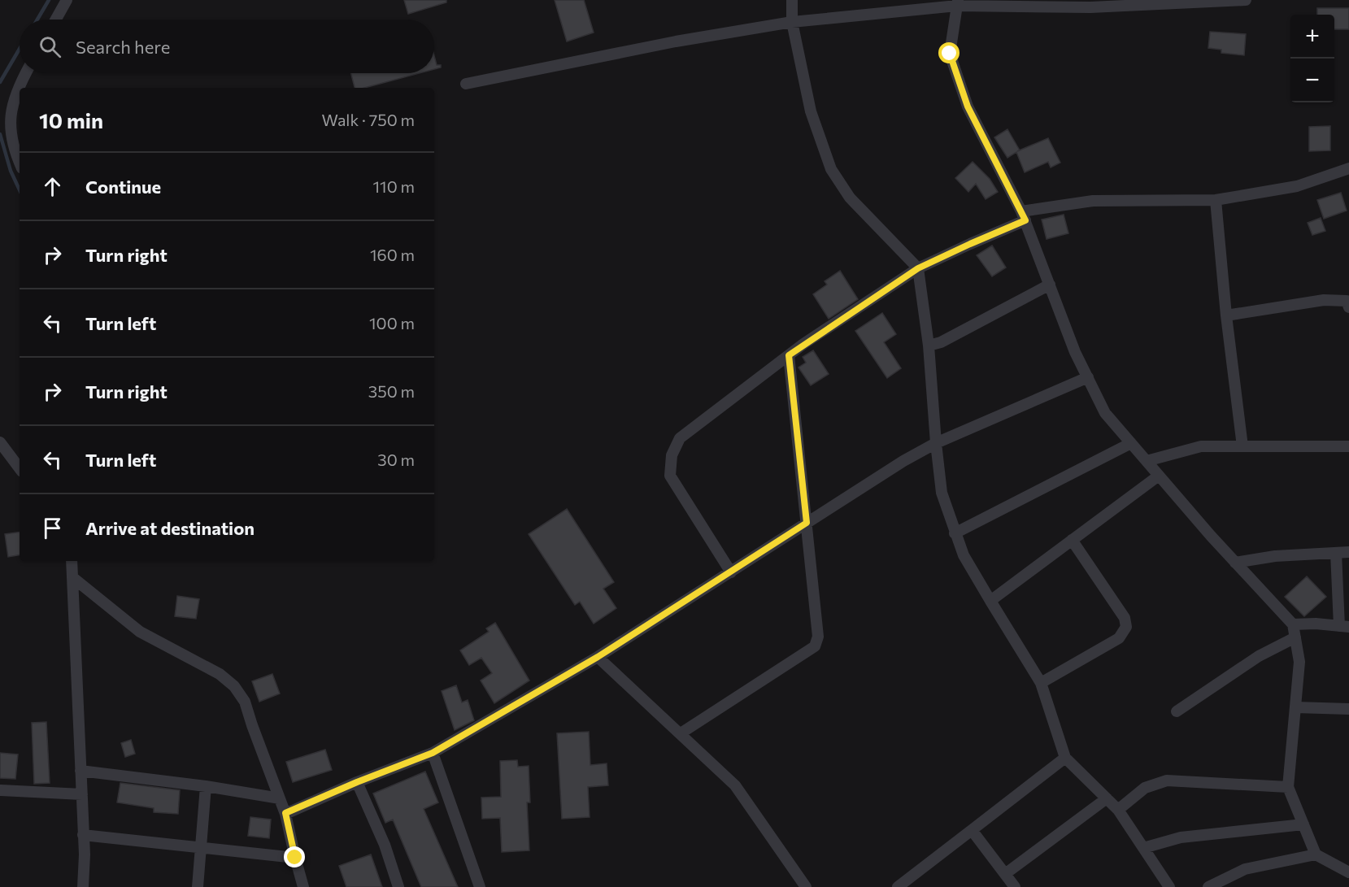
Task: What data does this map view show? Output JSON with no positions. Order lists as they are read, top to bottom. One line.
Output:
{"page":{"map_buttons":["+","−"],"search":"Search here","heading":["10 min","Walk · 750 m"],"list":[["Continue","110 m"],["Turn right","160 m"],["Turn left","100 m"],["Turn right","350 m"],["Turn left","30 m"],"Arrive at destination"]}}
